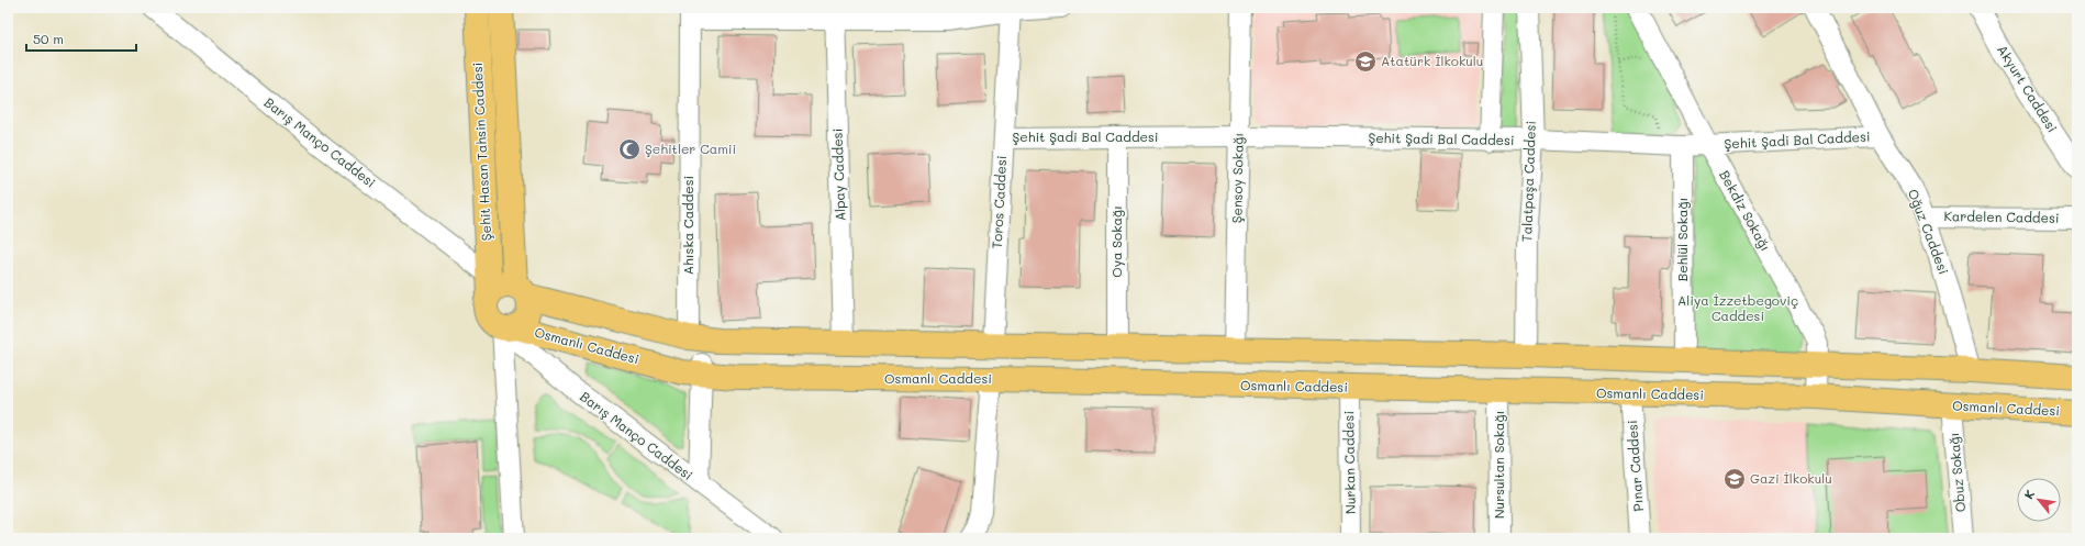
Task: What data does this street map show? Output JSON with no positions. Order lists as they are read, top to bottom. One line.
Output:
{"streets":{"main road":["Şehit Hasan Tahsin Caddesi","Osmanlı Caddesi"],"street":["Akyurt Caddesi","Şehit Şadi Bal Caddesi","Barış Manço Caddesi","Alpay Caddesi","Şensoy Sokağı","Talatpaşa Caddesi","Toros Caddesi","Bekdiz Sokağı","Kardelen Caddesi","Ahıska Caddesi","Oğuz Caddesi","Behlül Sokağı","Oya Sokağı","Nurkan Caddesi","Nursultan Sokağı","Pınar Caddesi","Obuz Sokağı"]},"crossings":[["Şehit Şadi Bal Caddesi","Şensoy Sokağı"],["Şehit Şadi Bal Caddesi","Talatpaşa Caddesi"],["Şehit Şadi Bal Caddesi","Toros Caddesi"],["Şehit Şadi Bal Caddesi","Bekdiz Sokağı"],["Şehit Şadi Bal Caddesi","Oğuz Caddesi"],["Şehit Şadi Bal Caddesi","Behlül Sokağı"],["Şehit Şadi Bal Caddesi","Oya Sokağı"],["Barış Manço Caddesi","Şehit Hasan Tahsin Caddesi"],["Barış Manço Caddesi","Osmanlı Caddesi"],["Şehit Hasan Tahsin Caddesi","Osmanlı Caddesi"],["Bekdiz Sokağı","Osmanlı Caddesi"],["Kardelen Caddesi","Oğuz Caddesi"],["Osmanlı Caddesi","Nurkan Caddesi"],["Osmanlı Caddesi","Nursultan Sokağı"],["Osmanlı Caddesi","Pınar Caddesi"],["Osmanlı Caddesi","Obuz Sokağı"]],"parks":["Aliya İzzetbegoviç Caddesi"],"places":{"school or university":["Atatürk İlkokulu","Gazi İlkokulu"],"mosque":["Şehitler Camii"]},"scale_bar":"50 m","north":"top left"}
